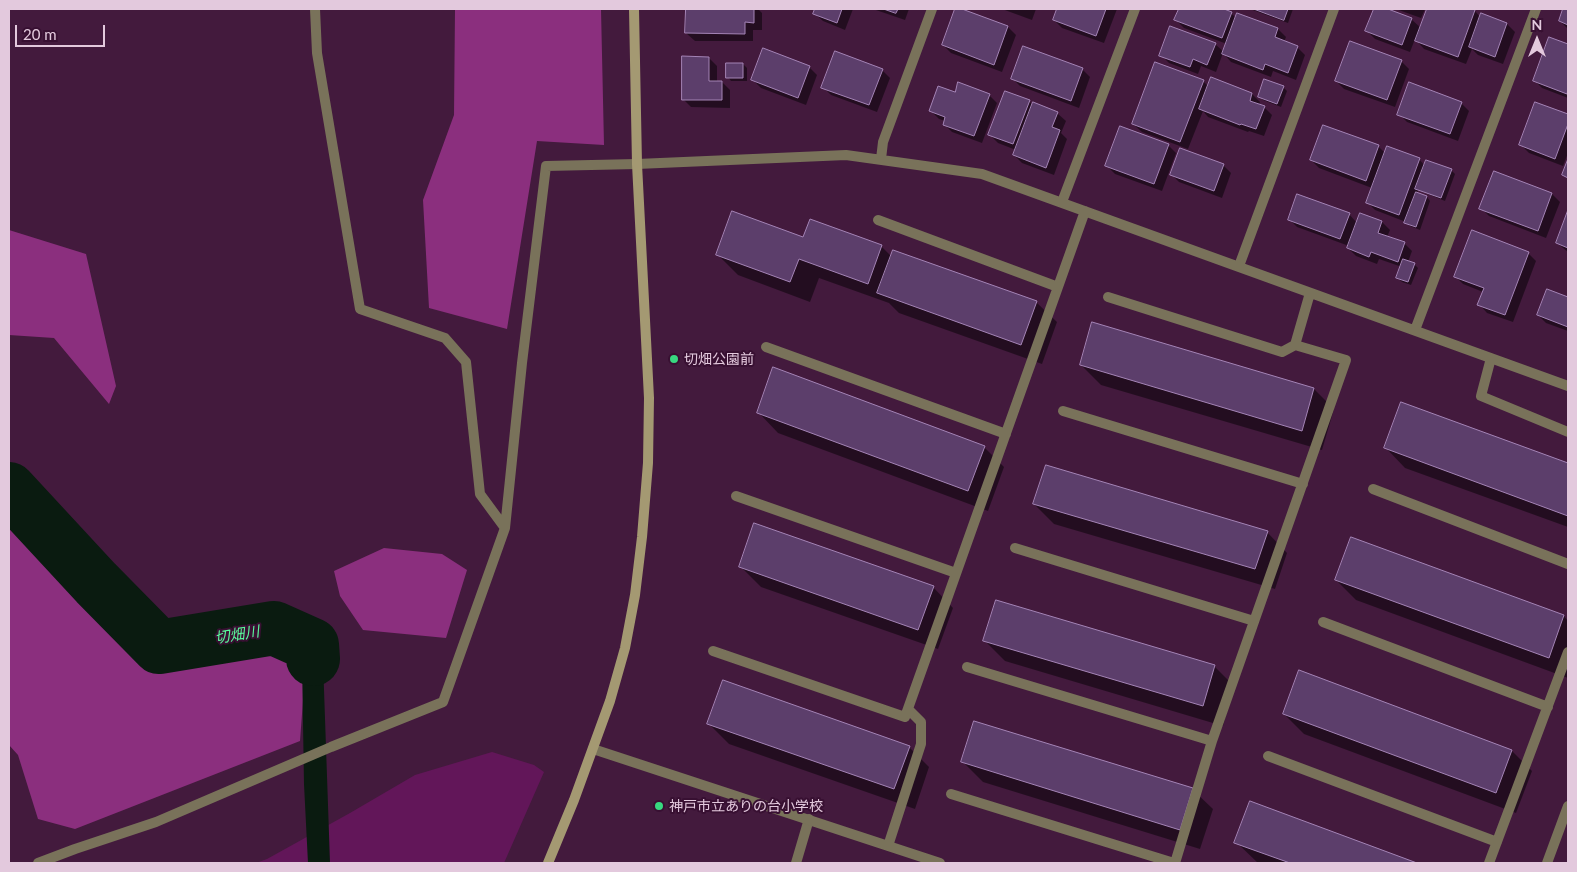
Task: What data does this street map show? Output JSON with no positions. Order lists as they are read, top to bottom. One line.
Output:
{"water":["切畑川"],"places":["切畑公園前","神戸市立ありの台小学校"],"scale_bar":"20 m","north":"top"}
